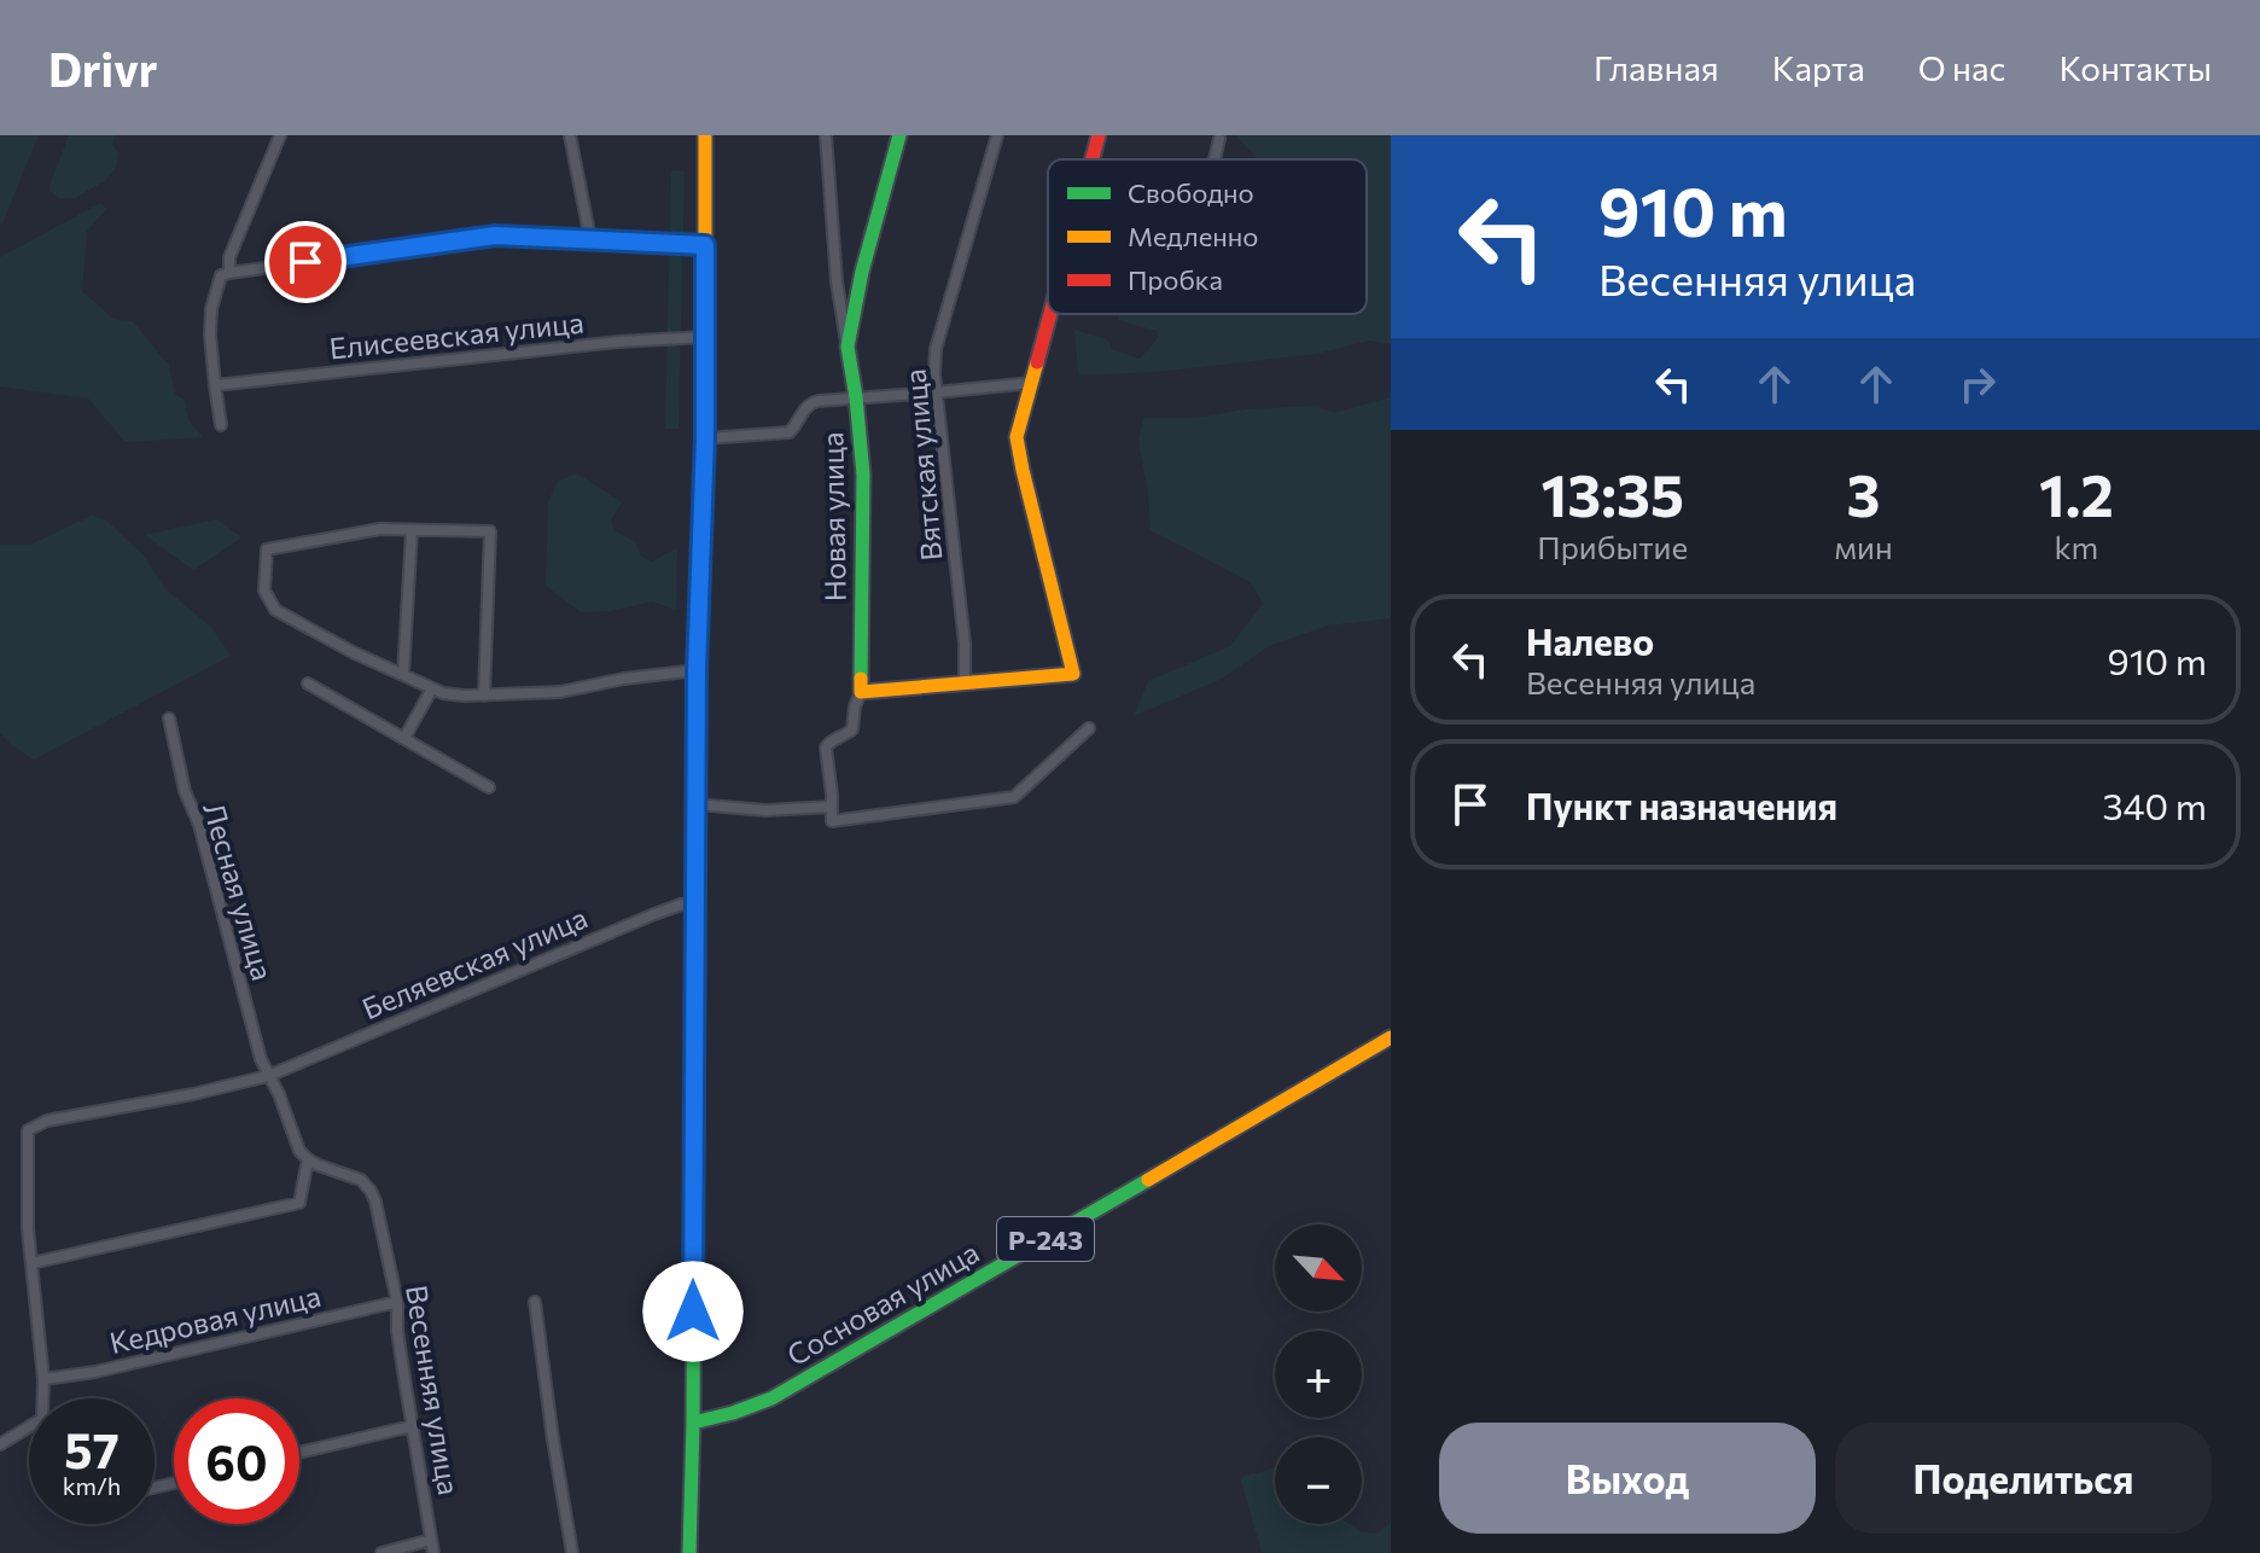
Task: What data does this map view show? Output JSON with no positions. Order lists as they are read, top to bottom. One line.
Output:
{"streets":{"main road":["Новая улица","Р-243","Сосновая улица"],"street":["Елисеевская улица","Вятская улица","Лесная улица","Беляевская улица","Кедровая улица","Весенняя улица"]},"crossings":[["Лесная улица","Беляевская улица"],["Лесная улица","Весенняя улица"],["Беляевская улица","Кедровая улица"],["Кедровая улица","Весенняя улица"]],"legend":["Свободно","Медленно","Пробка"],"north":"bottom right","page":{"header":"Drivr","nav":["Главная","Карта","О нас","Контакты"],"turn":["910 m","Весенняя улица"],"eta":["13:35","Прибытие","3","мин","1.2","km"],"list":[{"name":"Налево","note":"Весенняя улица","value":"910 m"},{"name":"Пункт назначения","value":"340 m"}],"map_buttons":["+","−"],"speed":"57 km/h","limit":"60","buttons":["Выход","Поделиться"]}}
